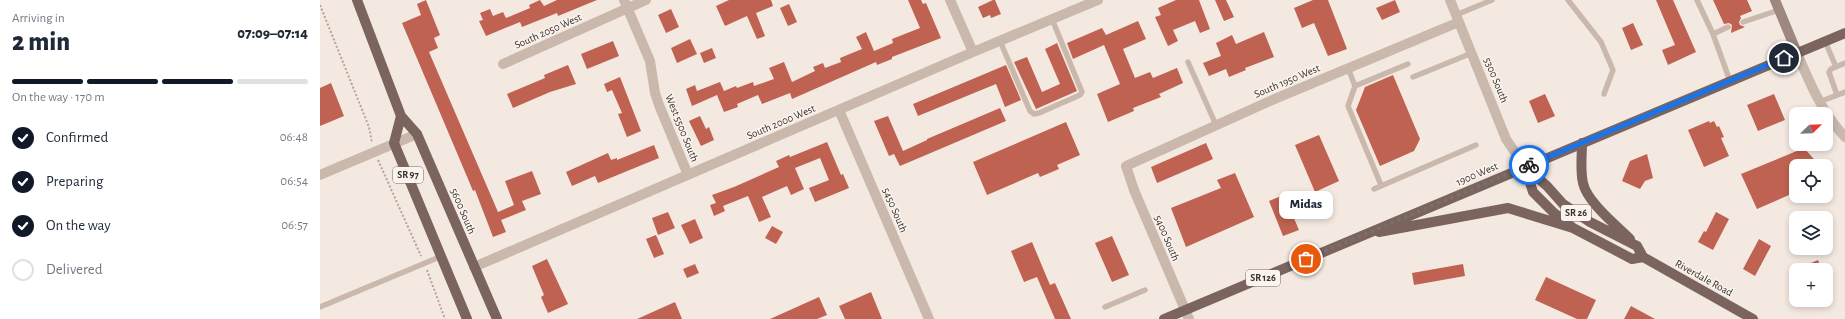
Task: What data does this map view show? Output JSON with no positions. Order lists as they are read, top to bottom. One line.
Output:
{"streets":{"main road":["1900 West","SR 97","5600 South","SR 26","SR 126","Riverdale Road"],"street":["South 2050 West","5300 South","South 1950 West","South 2000 West","West 5500 South","5450 South","5400 South"]},"crossings":[["South 2050 West","West 5500 South"],["5300 South","South 1950 West"],["5300 South","1900 West"],["5300 South","SR 26"],["5300 South","Riverdale Road"],["South 1950 West","5400 South"],["South 2000 West","West 5500 South"],["South 2000 West","5450 South"],["South 2000 West","5600 South"],["1900 West","SR 26"],["1900 West","5400 South"],["1900 West","Riverdale Road"],["SR 26","Riverdale Road"]],"places":["Midas"],"north":"top right","page":{"heading":["2 min","Arriving in","07:09–07:14"],"bar":"On the way · 170 m","map_buttons":"+","list":[["Confirmed","06:48"],["Preparing","06:54"],["On the way","06:57"],"Delivered"],"bubble":"Midas"}}
